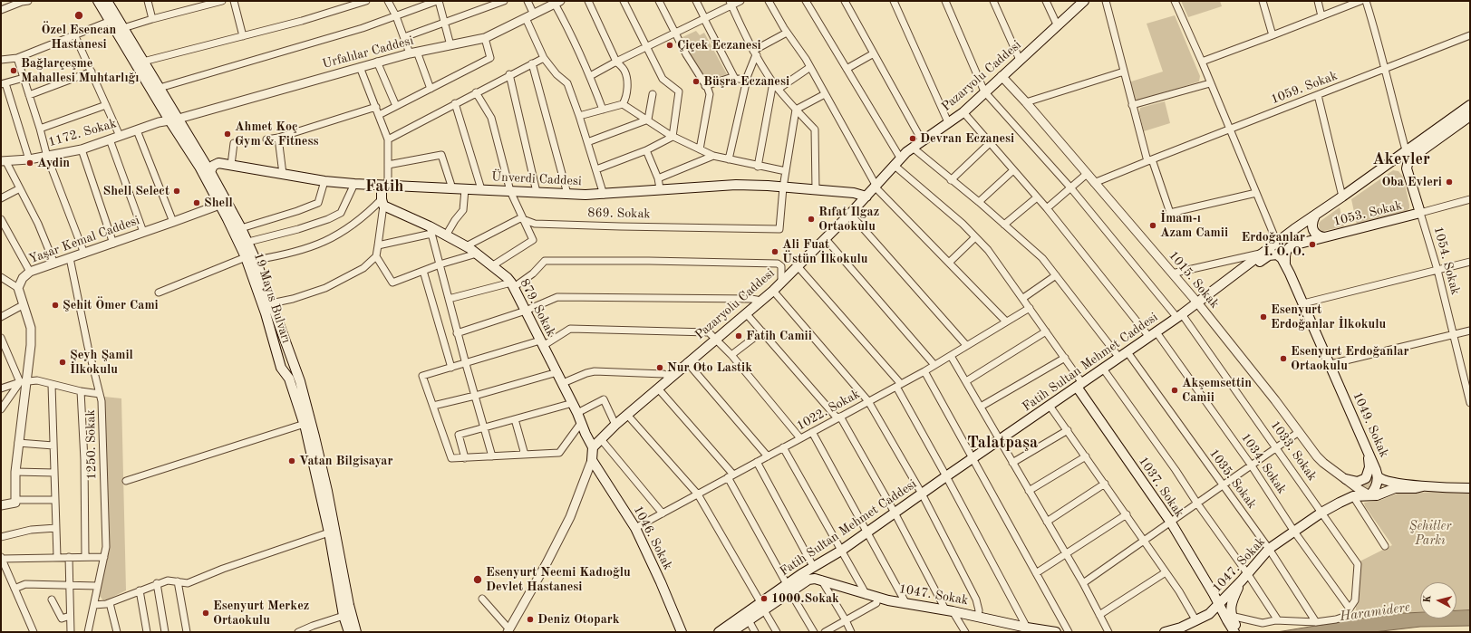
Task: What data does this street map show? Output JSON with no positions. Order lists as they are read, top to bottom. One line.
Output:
{"streets":{"main road":["Pazaryolu Caddesi","Ünverdi Caddesi","1053. Sokak","1054. Sokak","19 Mayıs Bulvarı","879. Sokak","Fatih Sultan Mehmet Caddesi","1049. Sokak","1037. Sokak","1046. Sokak","1047. Sokak"],"street":["Urfalılar Caddesi","1059. Sokak","1172. Sokak","869. Sokak","Yaşar Kemal Caddesi","1015. Sokak","1022. Sokak","1250. Sokak","1033. Sokak","1034. Sokak","1035. Sokak"]},"crossings":[["Urfalılar Caddesi","19 Mayıs Bulvarı"],["Pazaryolu Caddesi","Ünverdi Caddesi"],["Pazaryolu Caddesi","1015. Sokak"],["Pazaryolu Caddesi","879. Sokak"],["Pazaryolu Caddesi","1033. Sokak"],["Pazaryolu Caddesi","1034. Sokak"],["Pazaryolu Caddesi","1035. Sokak"],["1059. Sokak","1015. Sokak"],["1172. Sokak","19 Mayıs Bulvarı"],["Ünverdi Caddesi","869. Sokak"],["Ünverdi Caddesi","19 Mayıs Bulvarı"],["869. Sokak","879. Sokak"],["1053. Sokak","1054. Sokak"],["1053. Sokak","1049. Sokak"],["Yaşar Kemal Caddesi","19 Mayıs Bulvarı"],["Yaşar Kemal Caddesi","1250. Sokak"],["1015. Sokak","Fatih Sultan Mehmet Caddesi"],["1015. Sokak","1047. Sokak"],["879. Sokak","1046. Sokak"],["Fatih Sultan Mehmet Caddesi","1033. Sokak"],["Fatih Sultan Mehmet Caddesi","1034. Sokak"],["Fatih Sultan Mehmet Caddesi","1035. Sokak"],["Fatih Sultan Mehmet Caddesi","1037. Sokak"],["Fatih Sultan Mehmet Caddesi","1047. Sokak"],["1022. Sokak","1046. Sokak"],["1033. Sokak","1034. Sokak"],["1033. Sokak","1047. Sokak"],["1034. Sokak","1047. Sokak"],["1035. Sokak","1047. Sokak"],["1037. Sokak","1047. Sokak"]],"districts":["Akevler","Fatih","Talatpaşa"],"water":["Haramidere"],"parks":["Şehitler Parkı"],"places":["Özel Esencan Hastanesi","Çiçek Eczanesi","Bağlarçeşme Mahallesi Muhtarlığı","Büşra Eczanesi","Ahmet Koç Gym & Fitness","Devran Eczanesi","Aydin","Oba Evleri","Shell Select","Shell","Rıfat Ilgaz Ortaokulu","İmam-ı Azam Camii","Erdoğanlar İ. Ö. O.","Ali Fuat Üstün İlkokulu","Şehit Ömer Cami","Esenyurt Erdoğanlar İlkokulu","Fatih Camii","Esenyurt Erdoğanlar Ortaokulu","Şeyh Şamil İlkokulu","Nur Oto Lastik","Akşemsettin Camii","Vatan Bilgisayar","Esenyurt Necmi Kadıoğlu Devlet Hastanesi","1000.Sokak","Esenyurt Merkez Ortaokulu","Deniz Otopark"],"north":"left"}
